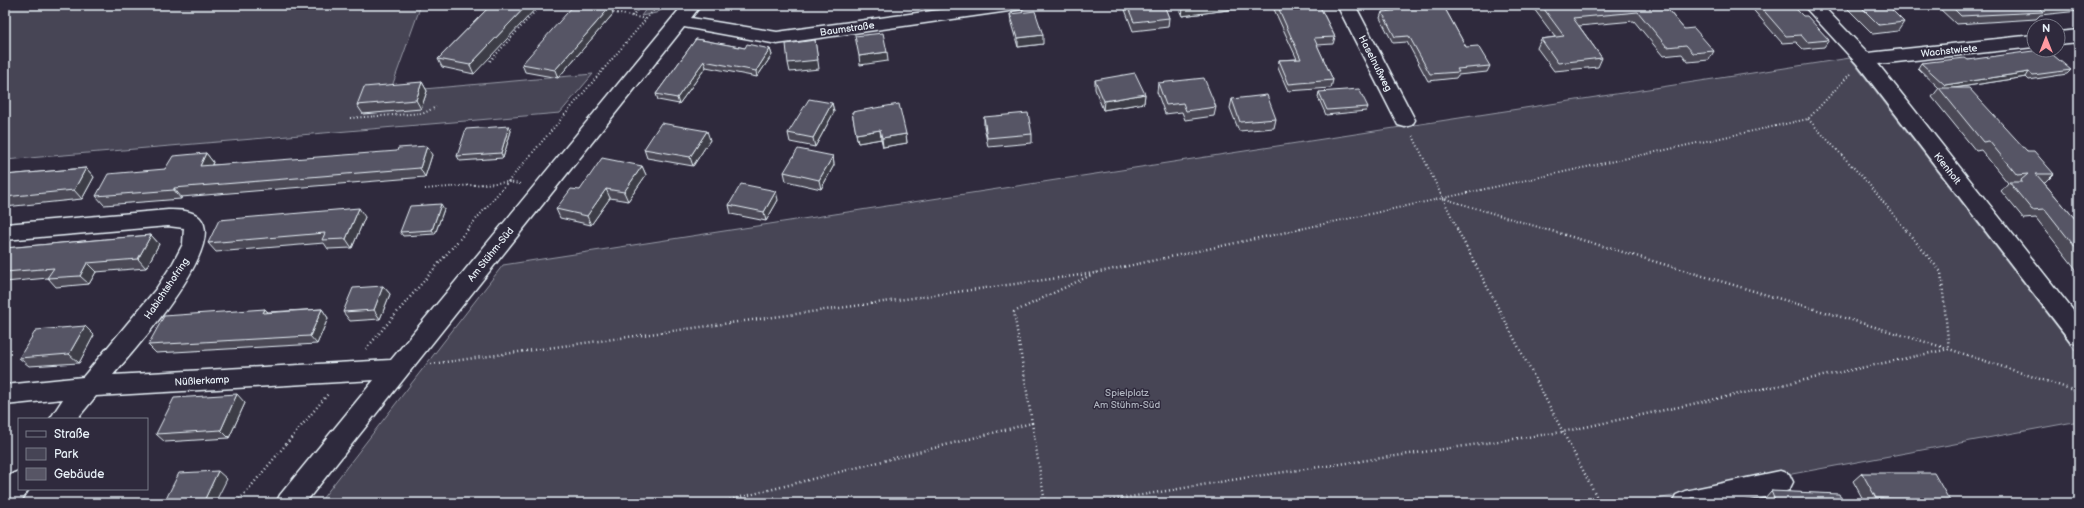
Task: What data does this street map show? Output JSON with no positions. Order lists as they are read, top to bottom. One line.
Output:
{"streets":{"street":["Baumstraße","Wachstwiete","Haselnußweg","Kienholt","Am Stühm-Süd","Habichtshofring","Nüßlerkamp"]},"crossings":[["Baumstraße","Am Stühm-Süd"],["Wachstwiete","Kienholt"],["Am Stühm-Süd","Nüßlerkamp"],["Habichtshofring","Nüßlerkamp"]],"parks":["Spielplatz Am Stühm-Süd"],"legend":["Straße","Park","Gebäude"],"north":"top"}
